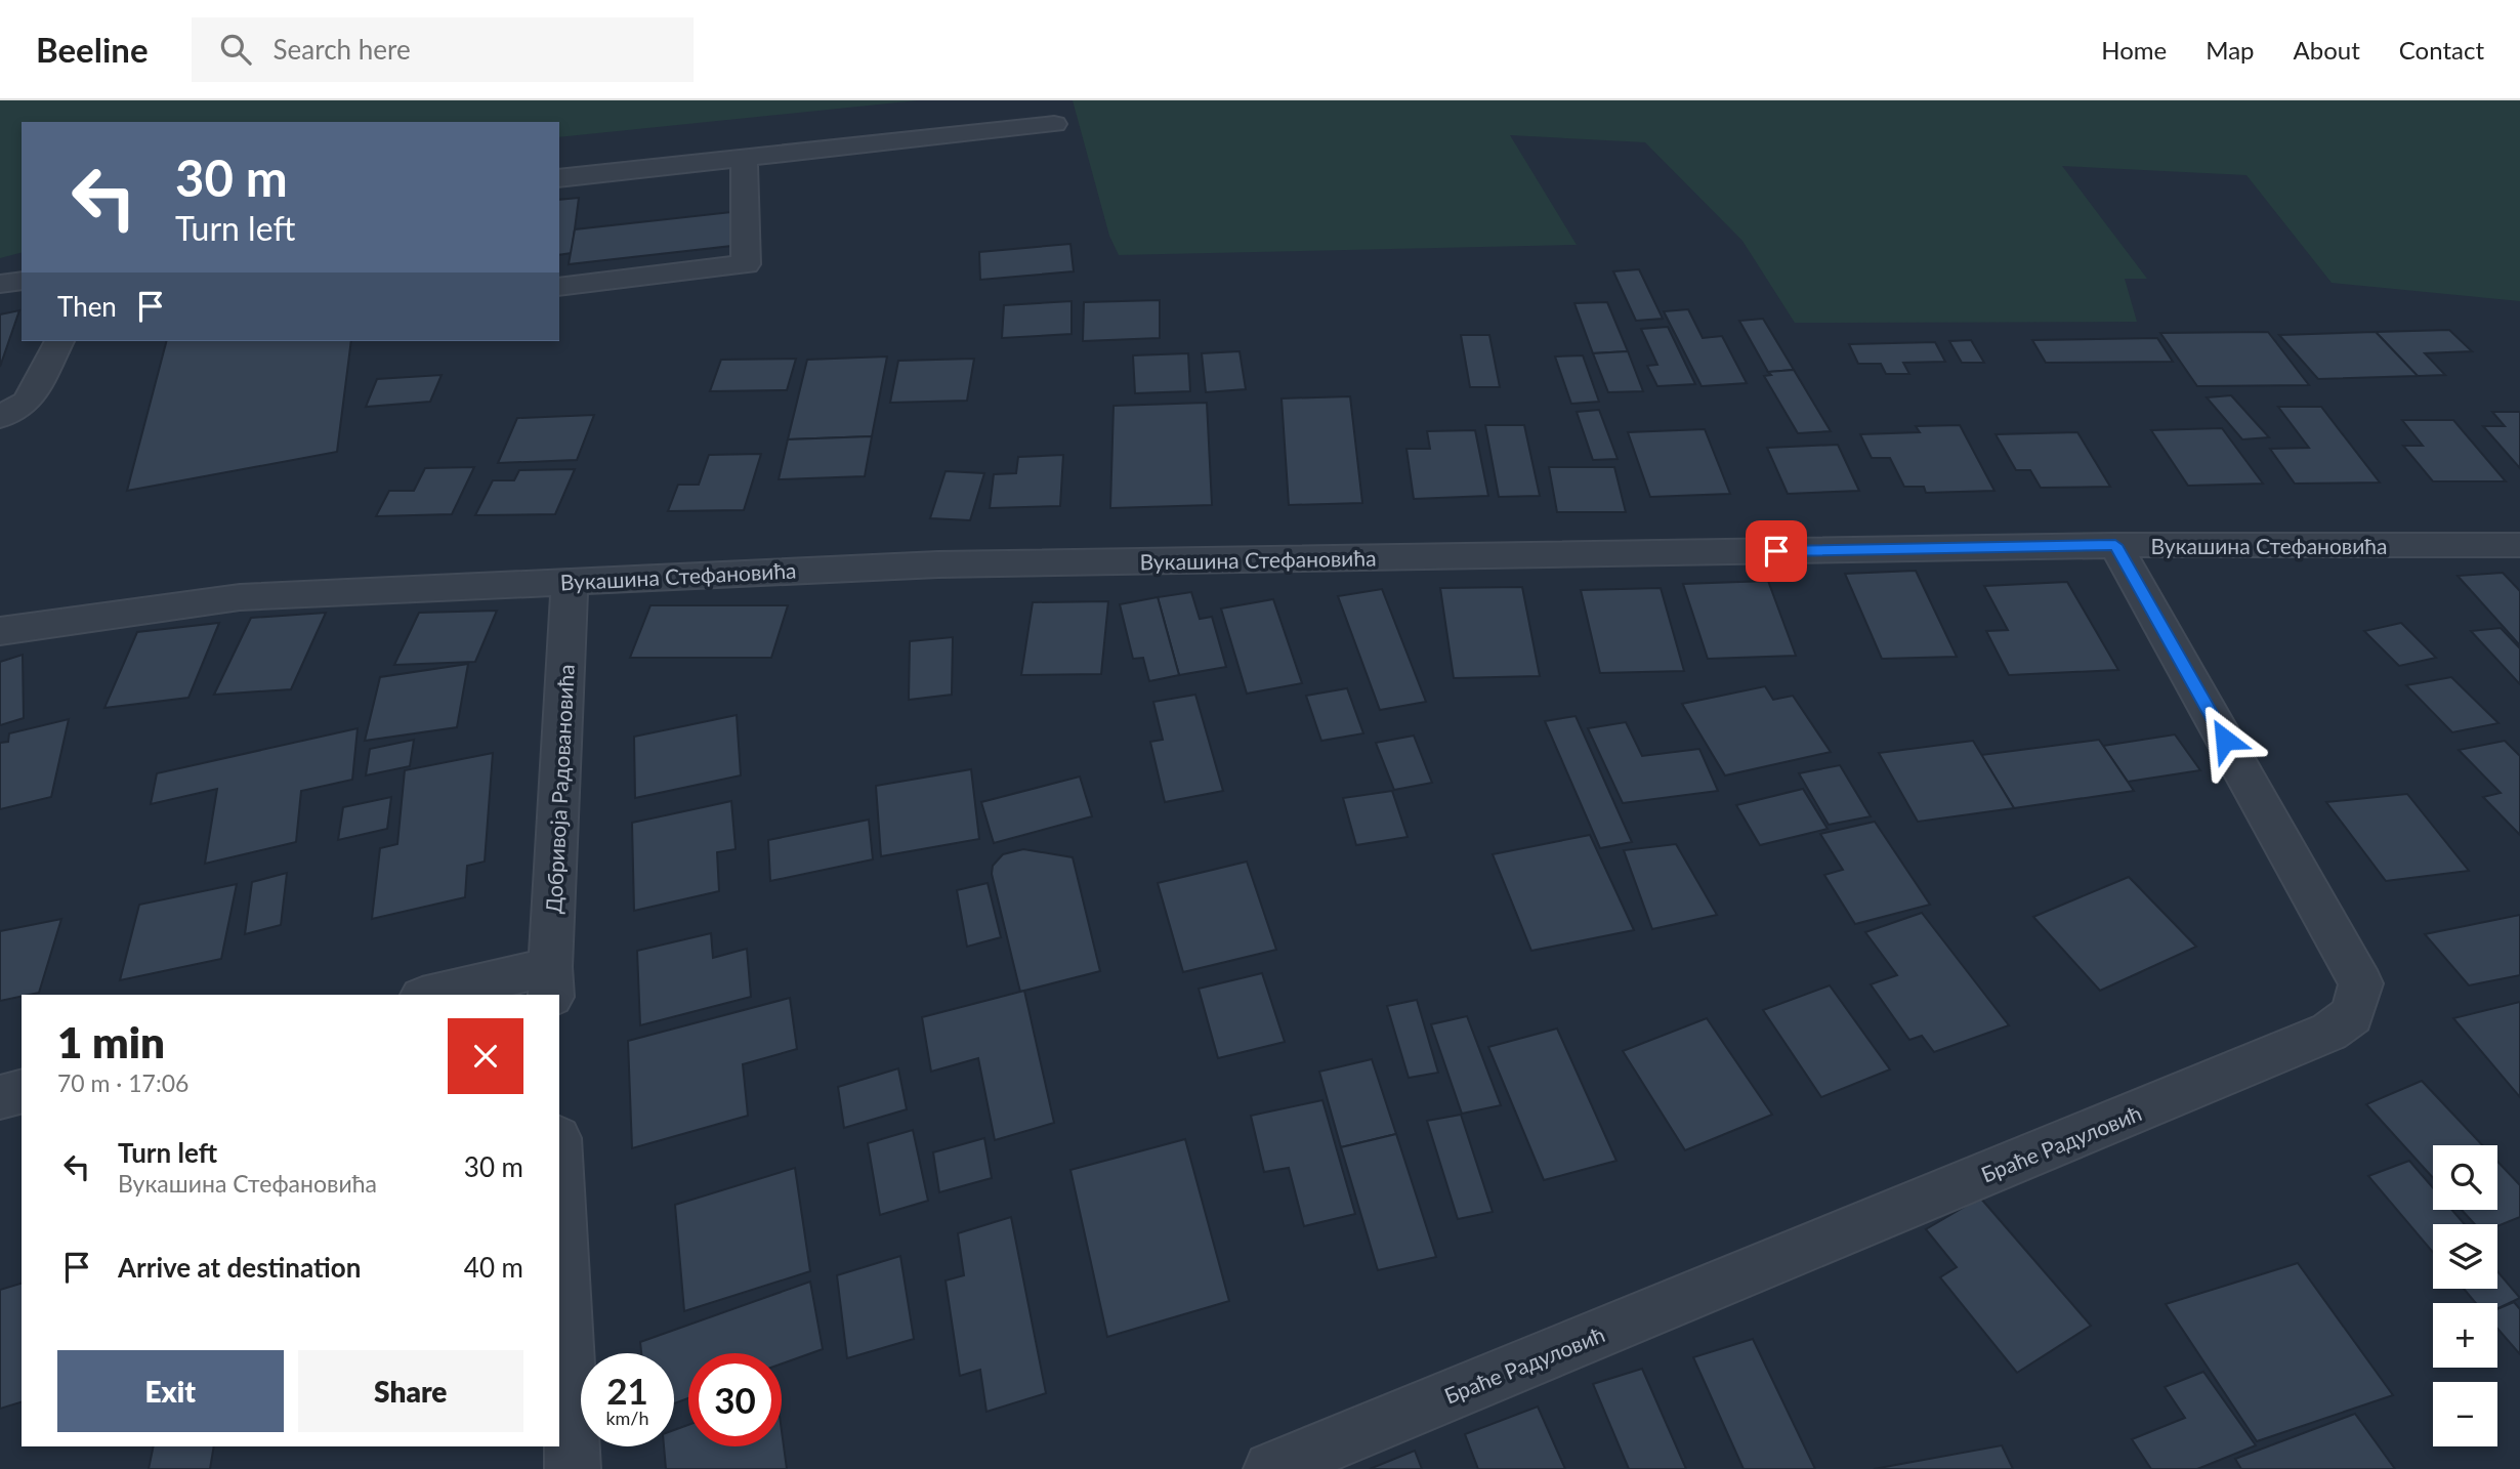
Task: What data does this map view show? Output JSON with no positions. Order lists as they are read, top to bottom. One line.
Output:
{"streets":{"street":["Вукашина Стефановића","Добривоја Радовановића","Браће Радуловић"]},"crossings":[["Вукашина Стефановића","Добривоја Радовановића"],["Вукашина Стефановића","Браће Радуловић"]],"page":{"header":"Beeline","search":"Search here","nav":["Home","Map","About","Contact"],"turn":["30 m","Turn left"],"then":"Then","heading":["1 min","70 m · 17:06"],"list":[{"name":"Turn left","note":"Вукашина Стефановића","value":"30 m"},{"name":"Arrive at destination","value":"40 m"}],"map_buttons":["+","−"],"buttons":["Exit","Share"],"speed":"21 km/h","limit":"30"}}
